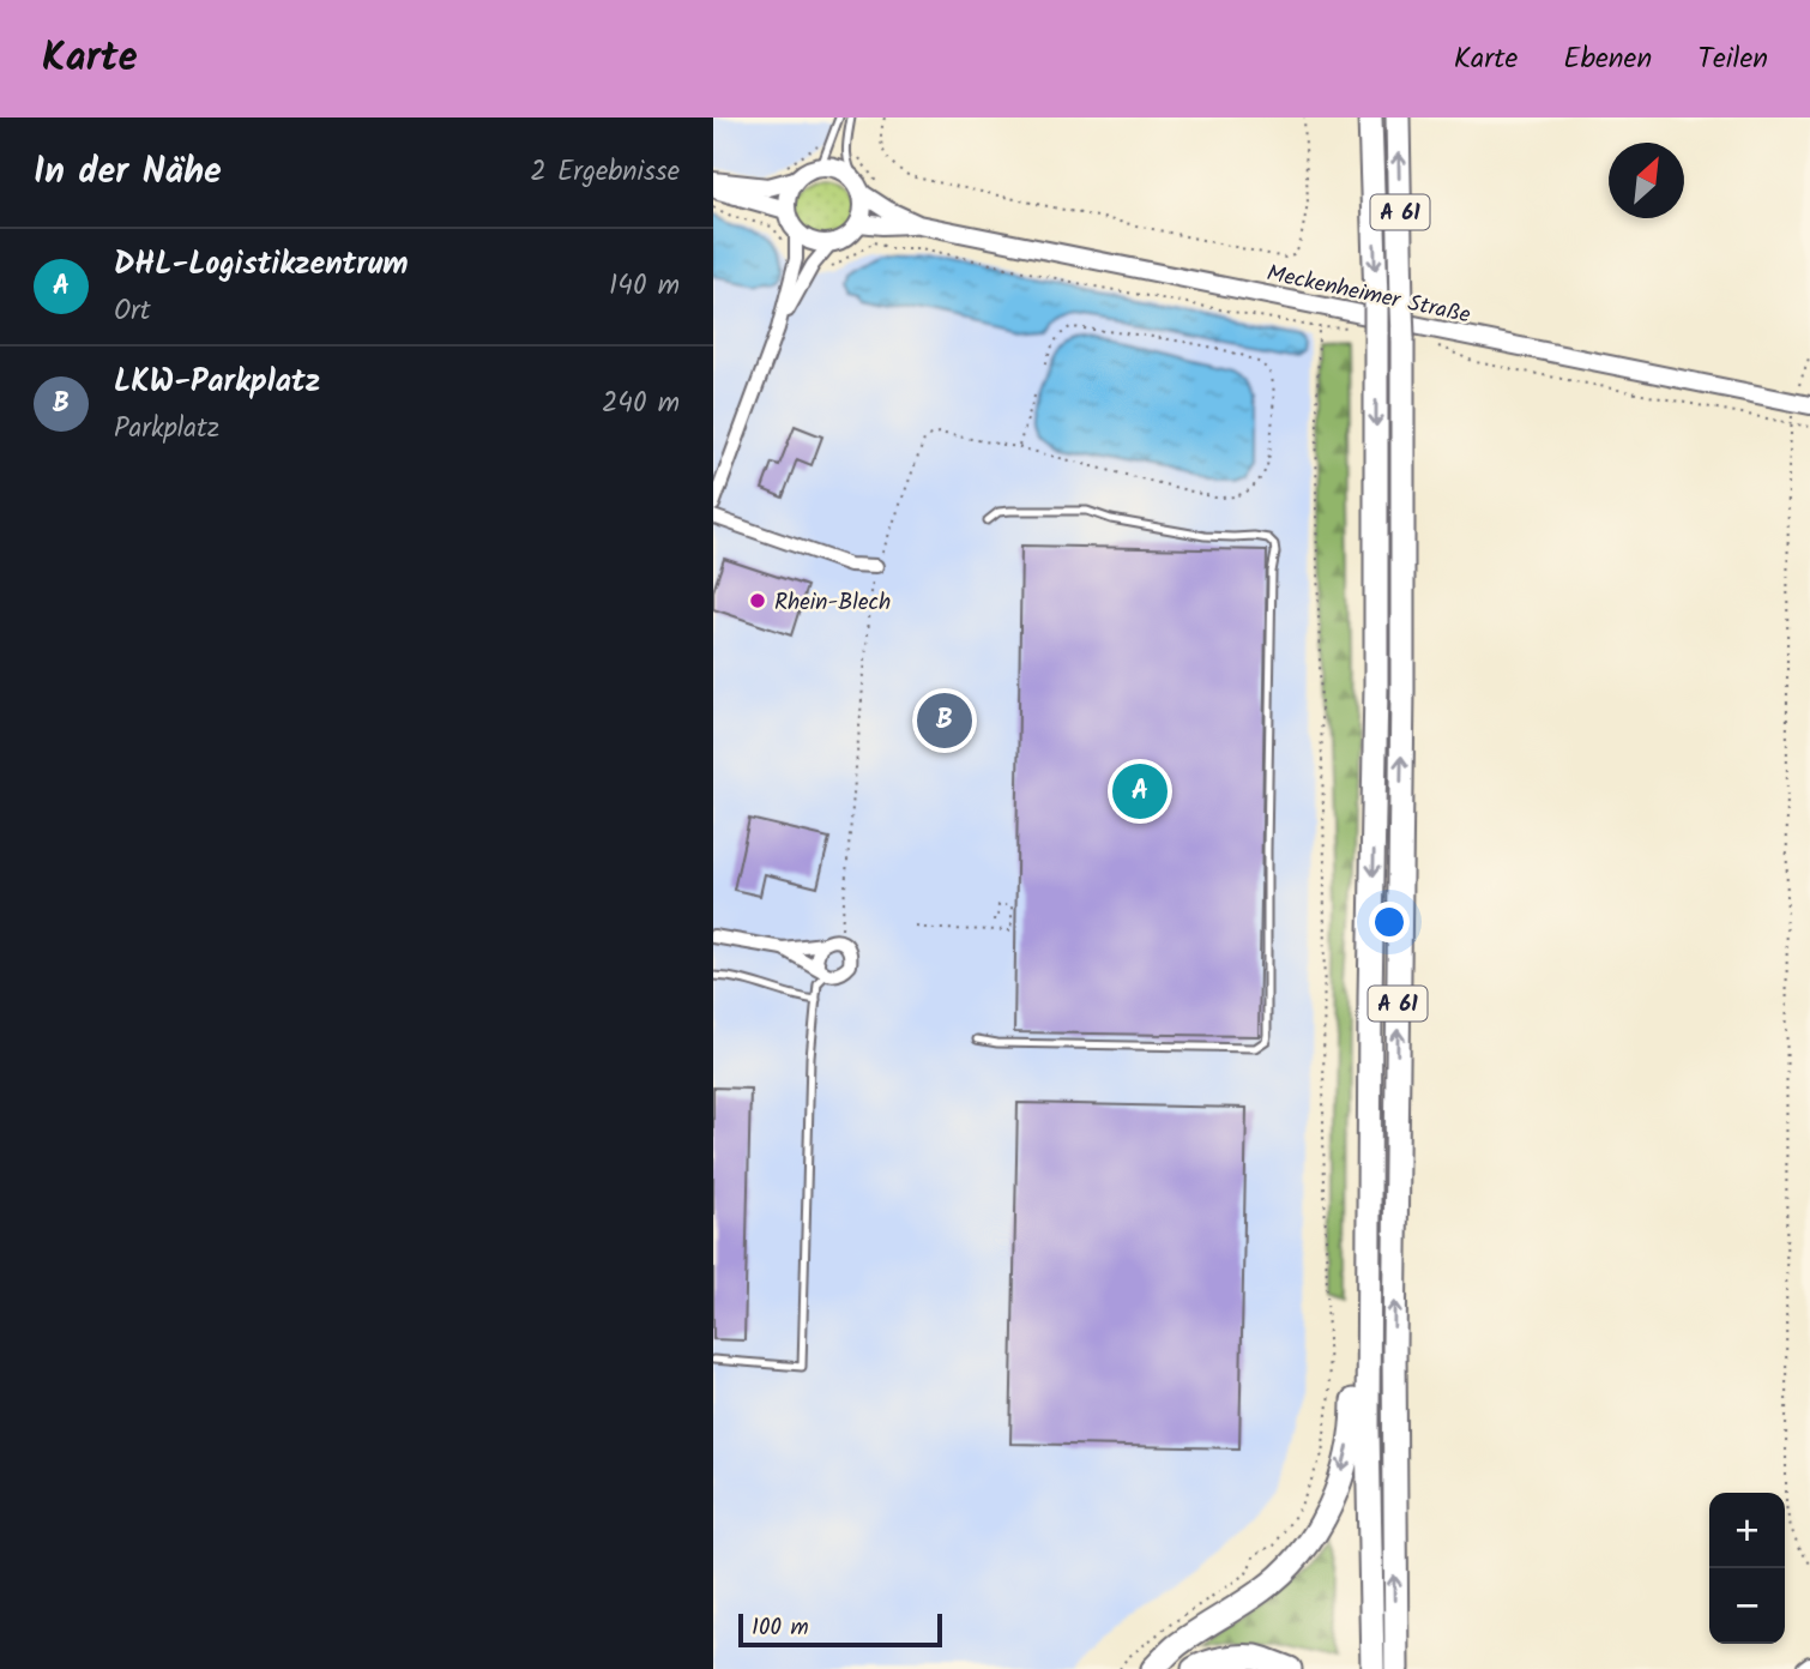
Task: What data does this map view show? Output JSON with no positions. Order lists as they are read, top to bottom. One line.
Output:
{"streets":{"highway":["A 61"],"main road":["Meckenheimer Straße"]},"places":["Rhein-Blech"],"scale_bar":"100 m","north":"top right","page":{"header":"Karte","nav":["Karte","Ebenen","Teilen"],"heading":["In der Nähe","2 Ergebnisse"],"list":[{"mark":"A","name":"DHL-Logistikzentrum","note":"Ort","value":"140 m"},{"mark":"B","name":"LKW-Parkplatz","note":"Parkplatz","value":"240 m"}],"pins":["B","A"],"map_buttons":["+","−"],"scale":"100 m"}}
